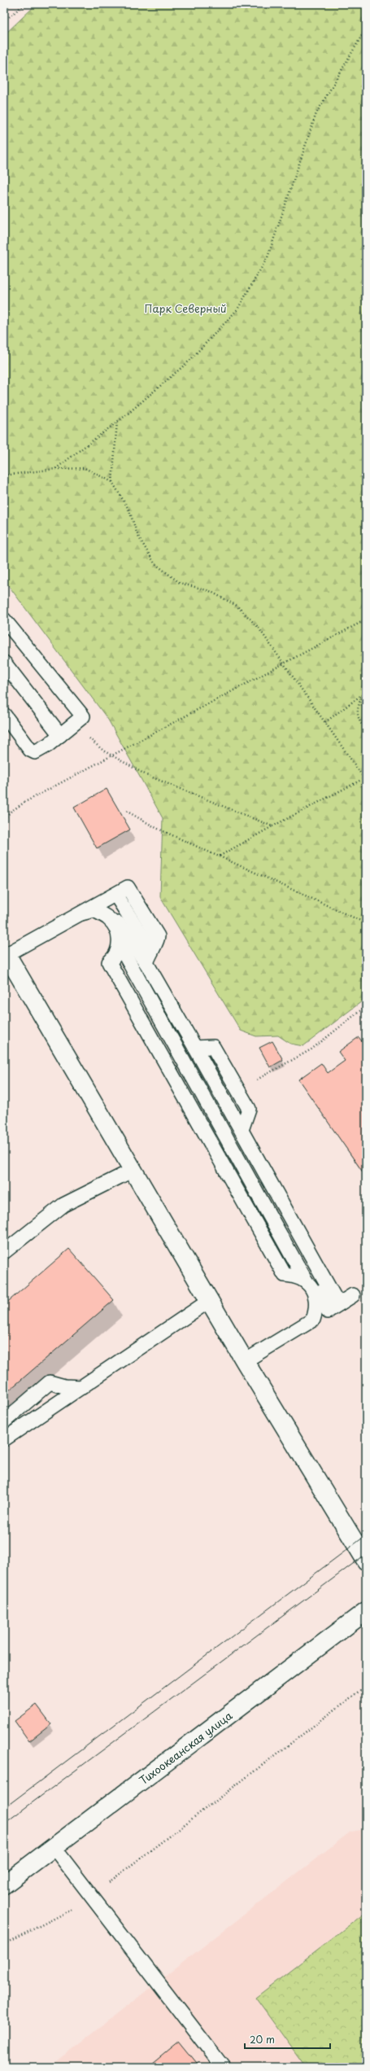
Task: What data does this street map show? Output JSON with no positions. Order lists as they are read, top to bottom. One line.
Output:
{"streets":{"street":["Тихоокеанская улица"]},"parks":["Парк Северный"],"scale_bar":"20 m"}
